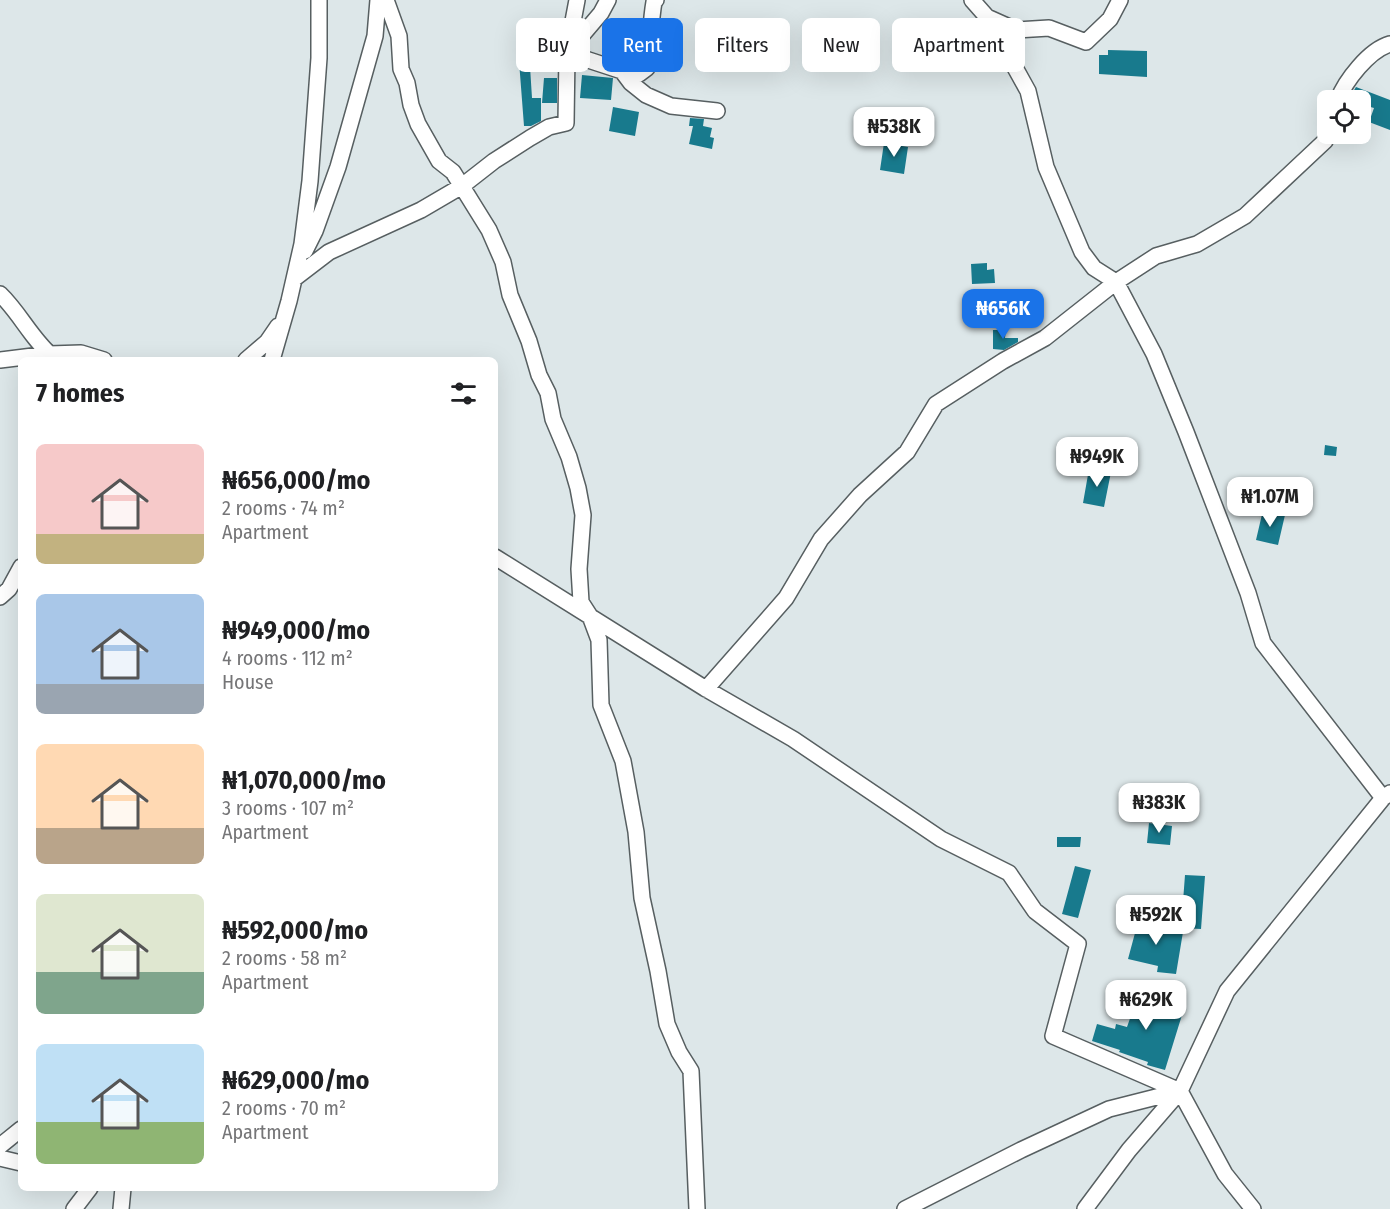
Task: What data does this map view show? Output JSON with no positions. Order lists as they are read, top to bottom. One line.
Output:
{"page":{"chip":["Buy","Rent","Filters","New","Apartment"],"price":["₦538K","₦656K","₦949K","₦1.07M","₦383K","₦592K","₦629K"],"heading":"7 homes","list":[{"name":"₦656,000/mo","note":"2 rooms · 74 m² · Apartment"},{"name":"₦949,000/mo","note":"4 rooms · 112 m² · House"},{"name":"₦1,070,000/mo","note":"3 rooms · 107 m² · Apartment"},{"name":"₦592,000/mo","note":"2 rooms · 58 m² · Apartment"},{"name":"₦629,000/mo","note":"2 rooms · 70 m² · Apartment"}]}}
